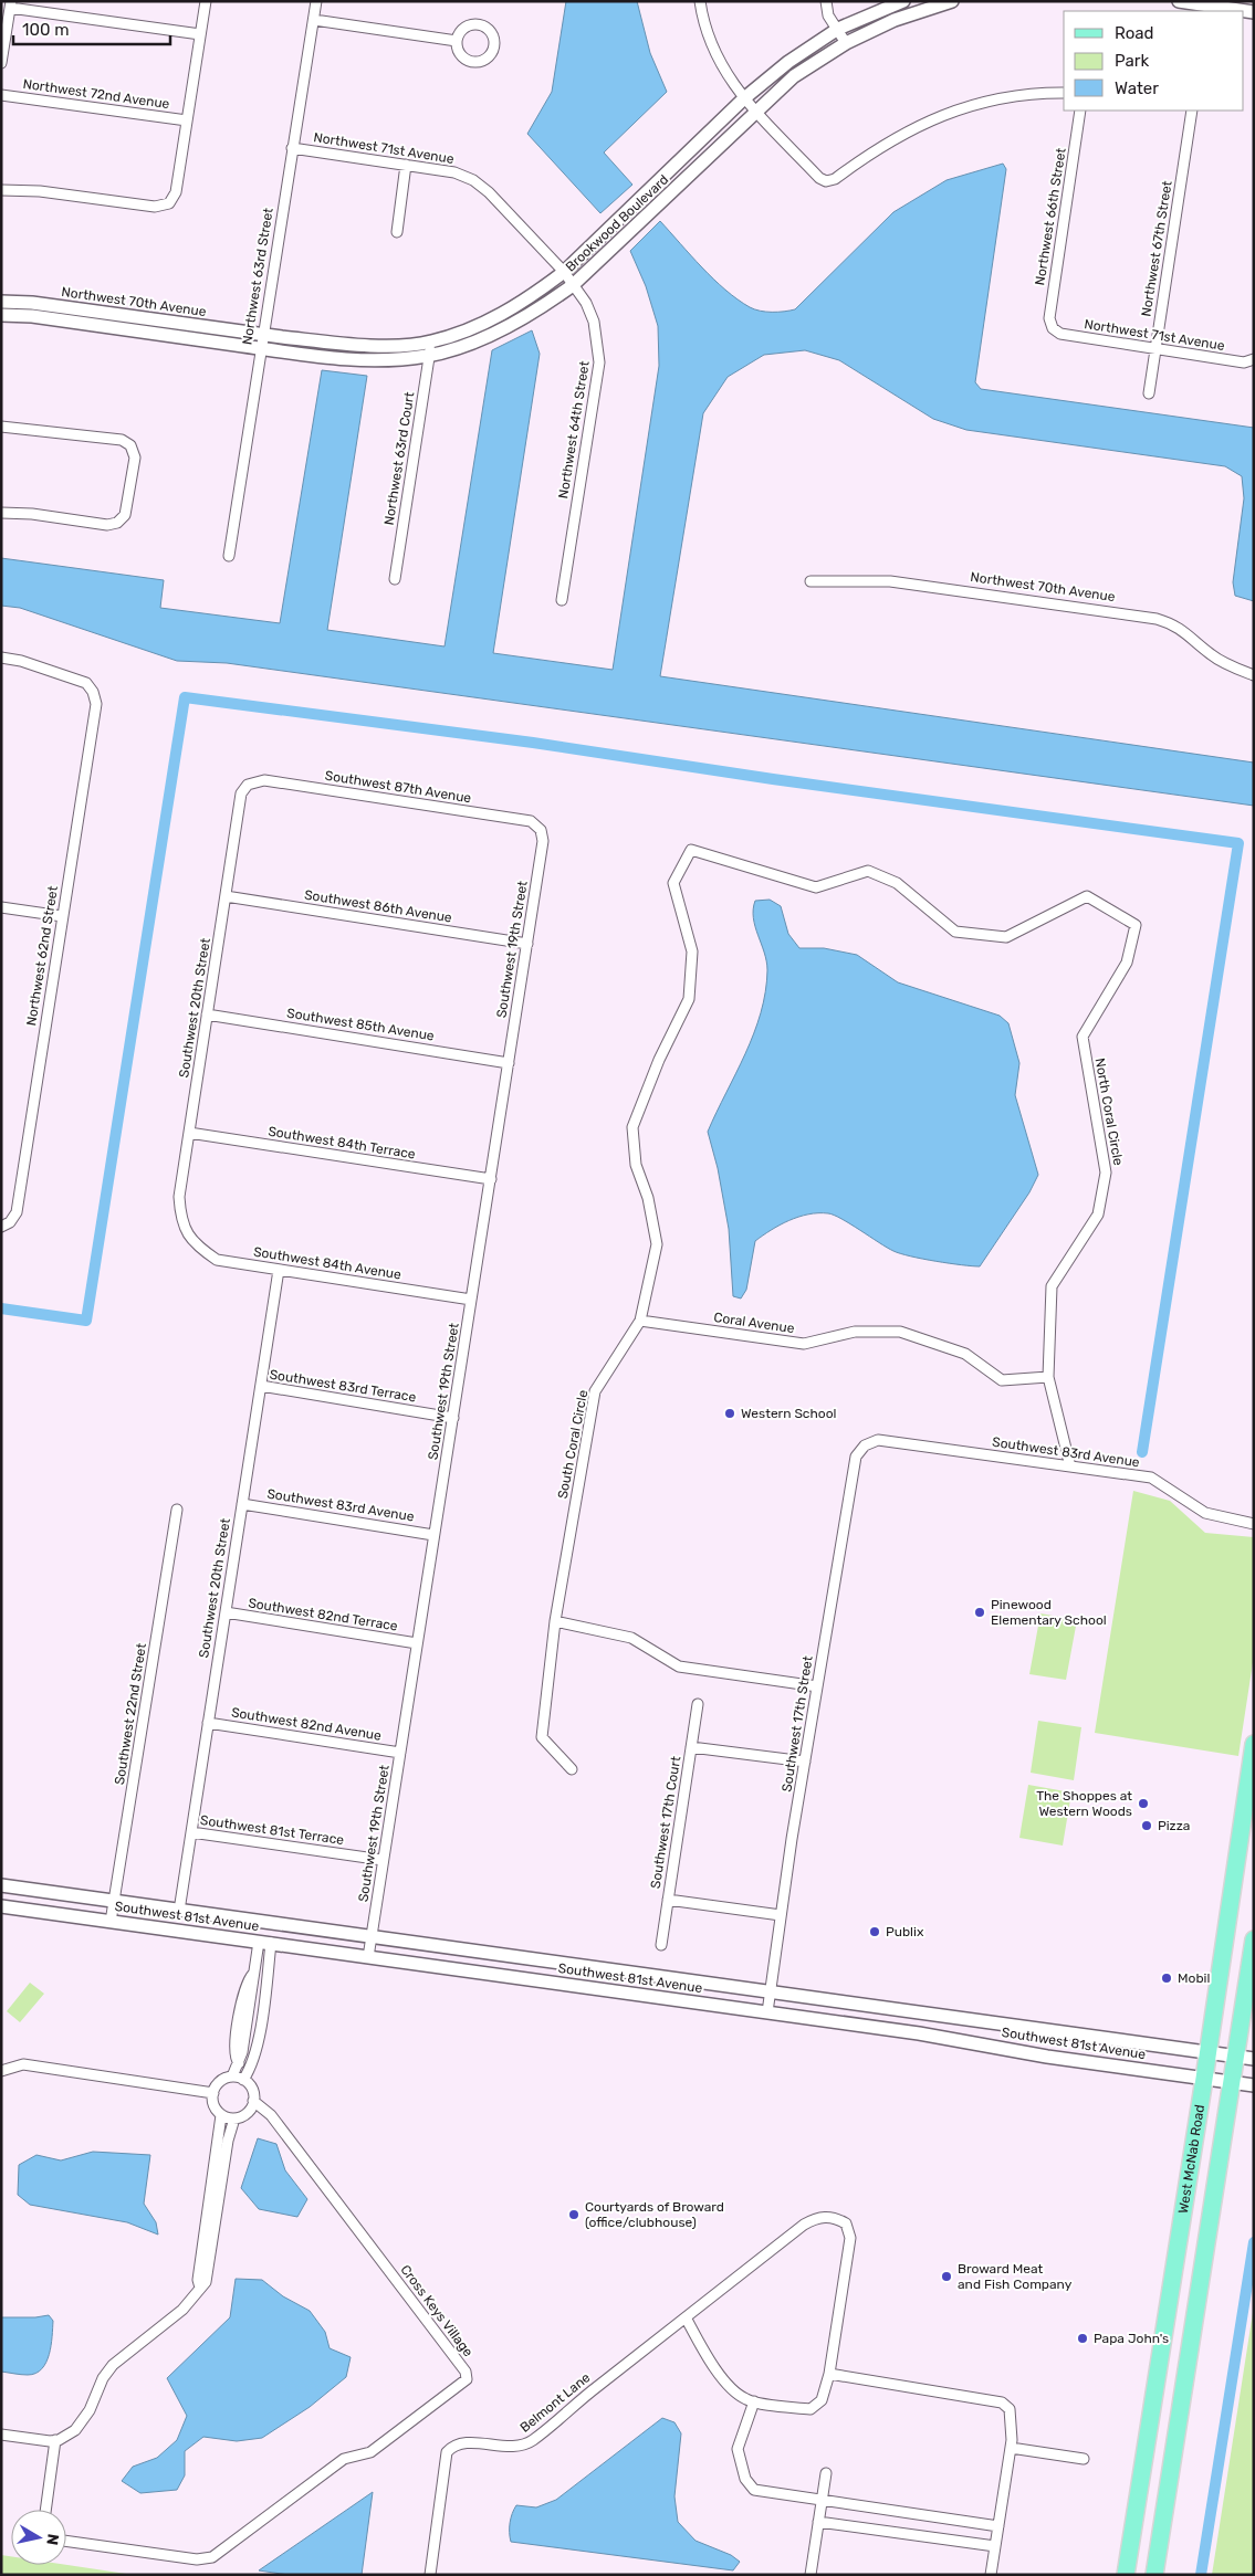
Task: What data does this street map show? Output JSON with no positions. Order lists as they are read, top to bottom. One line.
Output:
{"streets":{"main road":["West McNab Road"],"street":["Northwest 72nd Avenue","Northwest 71st Avenue","Northwest 66th Street","Brookwood Boulevard","Northwest 67th Street","Northwest 63rd Street","Northwest 70th Avenue","Northwest 64th Street","Northwest 63rd Court","Southwest 87th Avenue","Southwest 86th Avenue","Southwest 19th Street","Northwest 62nd Street","Southwest 20th Street","Southwest 85th Avenue","North Coral Circle","Southwest 84th Terrace","Southwest 84th Avenue","Coral Avenue","Southwest 83rd Terrace","South Coral Circle","Southwest 83rd Avenue","Southwest 82nd Terrace","Southwest 22nd Street","Southwest 82nd Avenue","Southwest 17th Street","Southwest 17th Court","Southwest 81st Terrace","Southwest 81st Avenue","Cross Keys Village","Belmont Lane"]},"crossings":[["Northwest 71st Avenue","Northwest 66th Street"],["Northwest 71st Avenue","Brookwood Boulevard"],["Northwest 71st Avenue","Northwest 67th Street"],["Northwest 71st Avenue","Northwest 63rd Street"],["Northwest 71st Avenue","Northwest 64th Street"],["Brookwood Boulevard","Northwest 63rd Street"],["Brookwood Boulevard","Northwest 70th Avenue"],["Brookwood Boulevard","Northwest 64th Street"],["Brookwood Boulevard","Northwest 63rd Court"],["Northwest 63rd Street","Northwest 70th Avenue"],["Southwest 87th Avenue","Southwest 19th Street"],["Southwest 87th Avenue","Southwest 20th Street"],["Southwest 86th Avenue","Southwest 19th Street"],["Southwest 86th Avenue","Southwest 20th Street"],["Southwest 19th Street","Southwest 85th Avenue"],["Southwest 19th Street","Southwest 84th Terrace"],["Southwest 19th Street","Southwest 84th Avenue"],["Southwest 19th Street","Southwest 83rd Terrace"],["Southwest 19th Street","Southwest 83rd Avenue"],["Southwest 19th Street","Southwest 82nd Terrace"],["Southwest 19th Street","Southwest 82nd Avenue"],["Southwest 19th Street","Southwest 81st Terrace"],["Southwest 19th Street","Southwest 81st Avenue"],["Southwest 20th Street","Southwest 85th Avenue"],["Southwest 20th Street","Southwest 84th Terrace"],["Southwest 20th Street","Southwest 84th Avenue"],["Southwest 20th Street","Southwest 83rd Terrace"],["Southwest 20th Street","Southwest 83rd Avenue"],["Southwest 20th Street","Southwest 82nd Terrace"],["Southwest 20th Street","Southwest 82nd Avenue"],["Southwest 20th Street","Southwest 81st Terrace"],["Southwest 20th Street","Southwest 81st Avenue"],["North Coral Circle","Coral Avenue"],["North Coral Circle","South Coral Circle"],["North Coral Circle","Southwest 83rd Avenue"],["Coral Avenue","South Coral Circle"],["Southwest 83rd Avenue","Southwest 17th Street"],["Southwest 22nd Street","Southwest 81st Avenue"],["Southwest 17th Street","Southwest 81st Avenue"],["Southwest 81st Avenue","West McNab Road"]],"places":["Western School","Pinewood Elementary School","The Shoppes at Western Woods","Pizza","Publix","Mobil","Courtyards of Broward (office/clubhouse)","Broward Meat and Fish Company","Papa John's"],"legend":["Road","Park","Water"],"scale_bar":"100 m","north":"right"}
